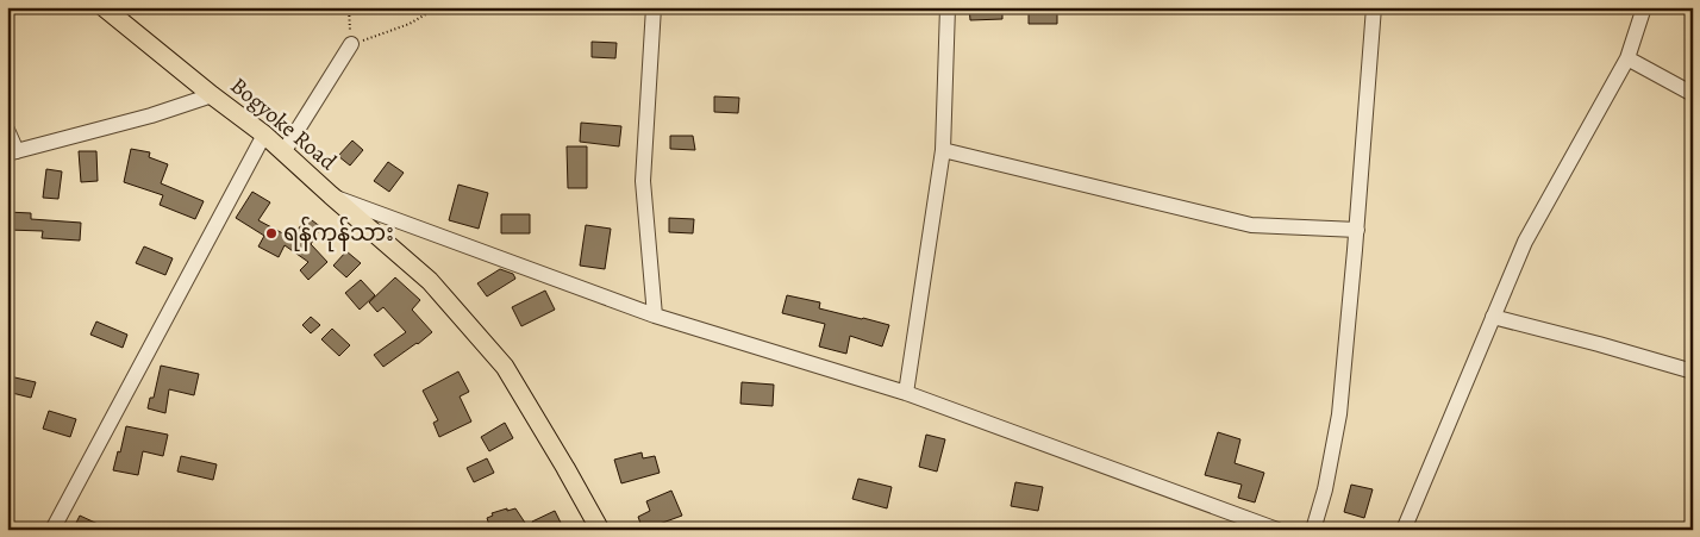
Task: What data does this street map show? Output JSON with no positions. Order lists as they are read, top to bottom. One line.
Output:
{"streets":{"main road":["Bogyoke Road"]},"places":["ရန်ကုန်သား"]}
